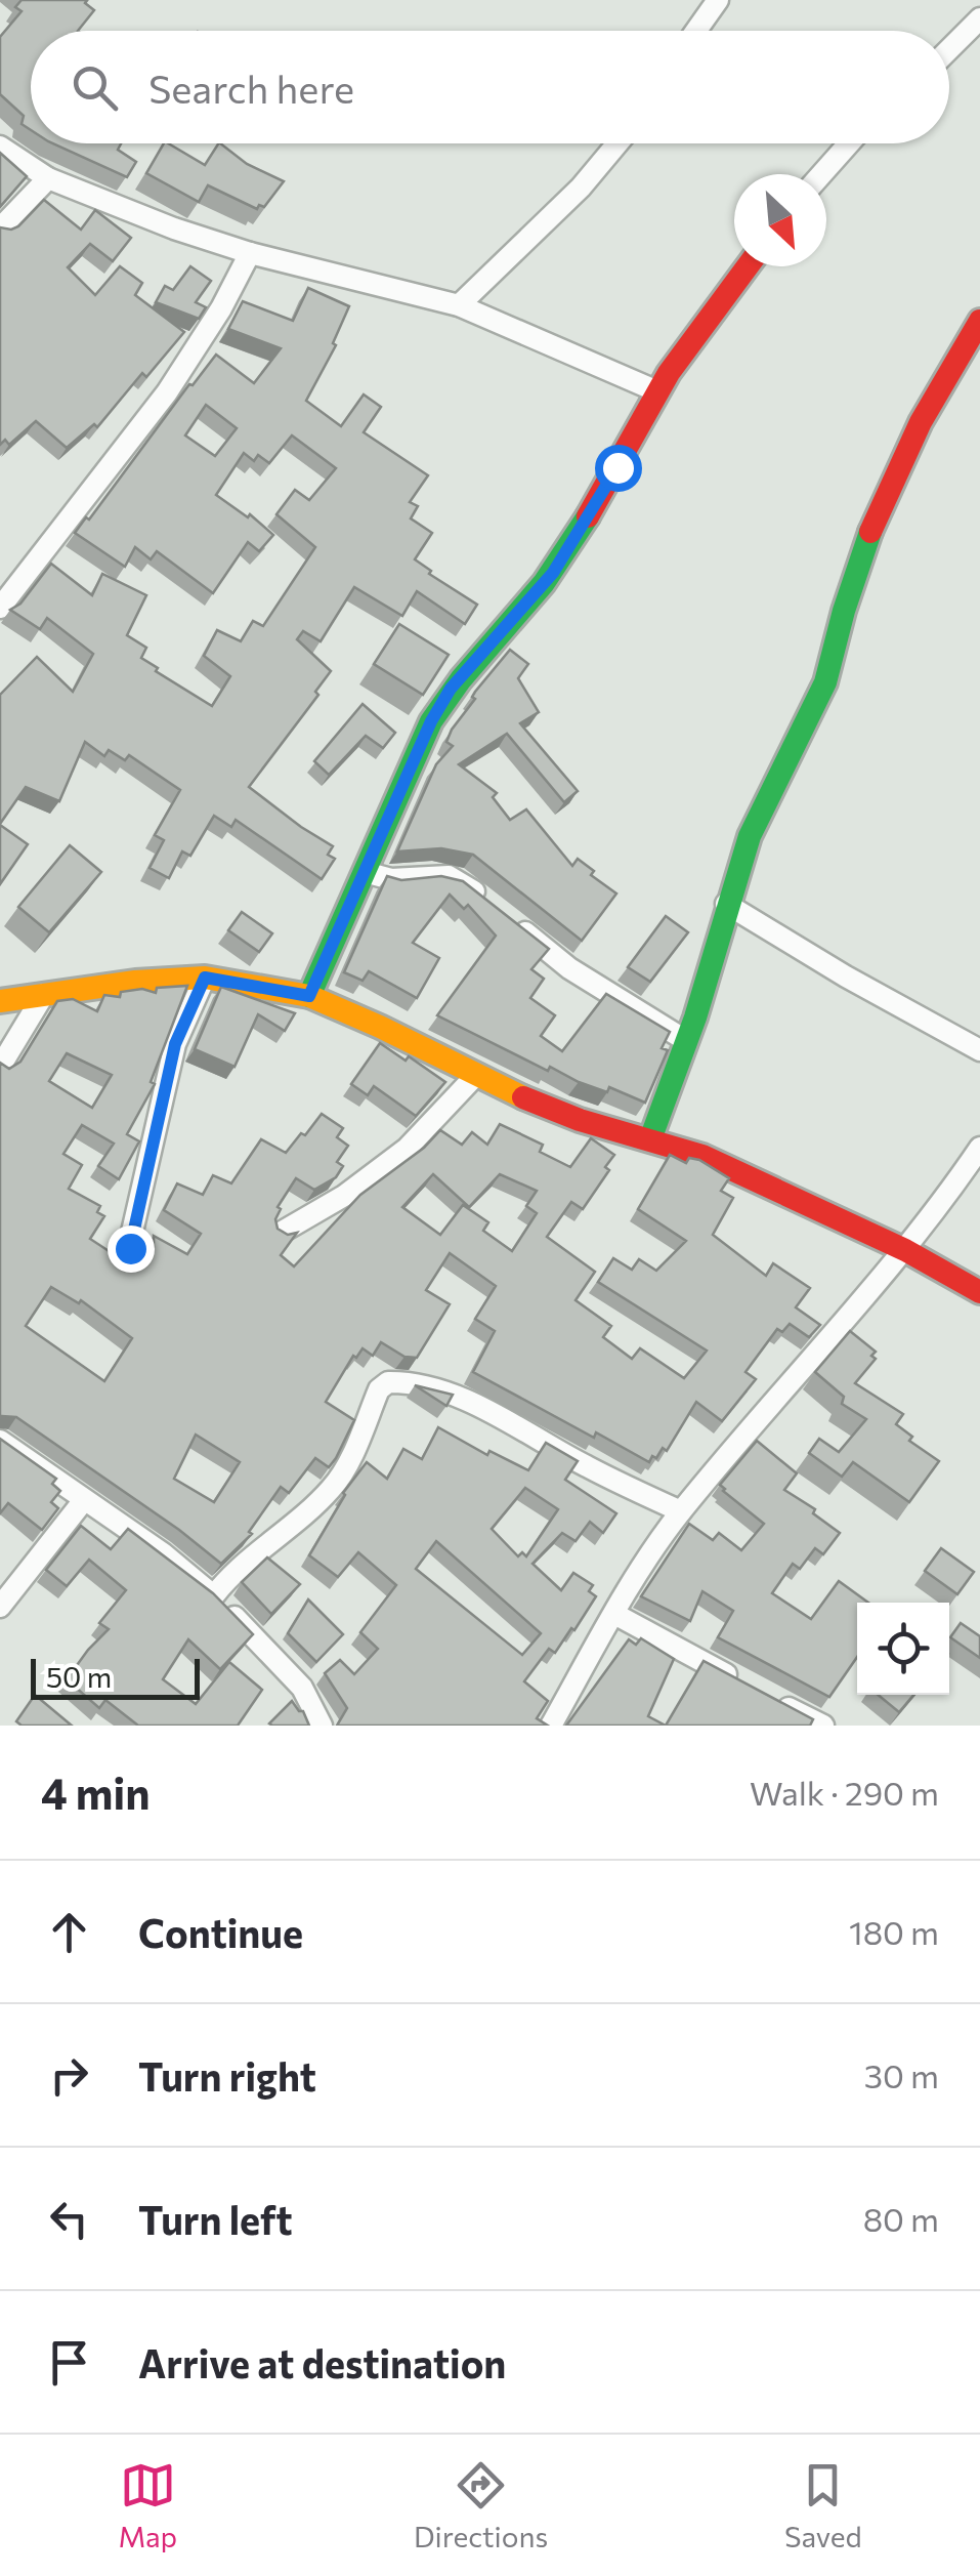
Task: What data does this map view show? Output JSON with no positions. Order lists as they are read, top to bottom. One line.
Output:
{"scale_bar":"50 m","north":"bottom right","page":{"search":"Search here","scale":"50 m","heading":["4 min","Walk · 290 m"],"list":[["Continue","180 m"],["Turn right","30 m"],["Turn left","80 m"],"Arrive at destination"],"nav":["Map","Directions","Saved"]}}
